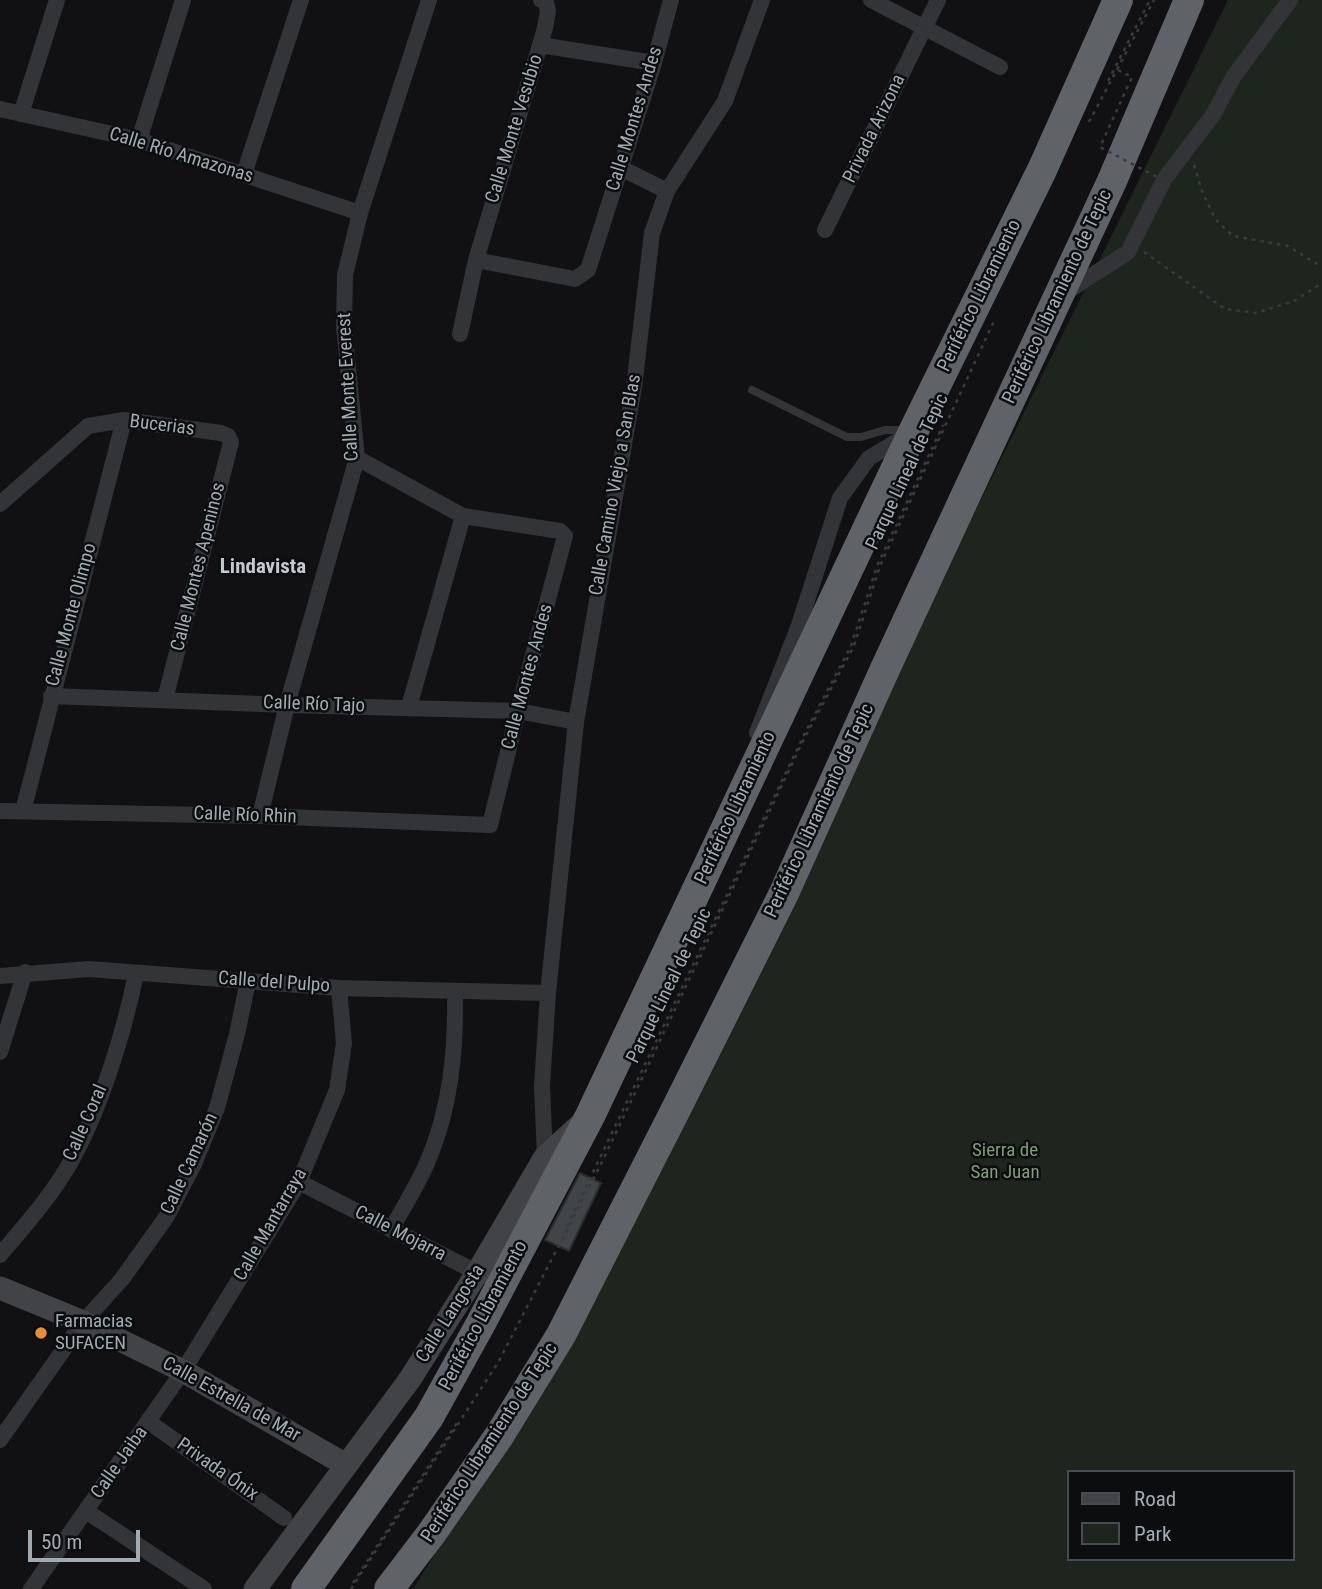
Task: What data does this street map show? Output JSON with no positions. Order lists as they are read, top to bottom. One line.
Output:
{"streets":{"highway":["Periférico Libramiento","Periférico Libramiento de Tepic"],"street":["Calle Montes Andes","Calle Monte Vesubio","Privada Arizona","Calle Río Amazonas","Calle Monte Everest","Bucerias","Calle Camino Viejo a San Blas","Calle Montes Apeninos","Calle Monte Olimpo","Calle Río Tajo","Calle Río Rhin","Calle del Pulpo","Calle Coral","Calle Camarón","Calle Mantarraya","Calle Mojarra","Calle Langosta","Calle Estrella de Mar","Calle Jaiba","Privada Ónix"],"path":["Parque Lineal de Tepic"]},"crossings":[["Calle Montes Andes","Calle Monte Vesubio"],["Calle Montes Andes","Calle Río Tajo"],["Calle Montes Andes","Calle Río Rhin"],["Calle Río Amazonas","Calle Monte Everest"],["Periférico Libramiento","Calle Mojarra"],["Periférico Libramiento","Calle Langosta"],["Calle Monte Everest","Calle Río Tajo"],["Calle Monte Everest","Calle Río Rhin"],["Bucerias","Calle Montes Apeninos"],["Bucerias","Calle Monte Olimpo"],["Calle Camino Viejo a San Blas","Calle Río Tajo"],["Calle Camino Viejo a San Blas","Calle del Pulpo"],["Calle Montes Apeninos","Calle Río Tajo"],["Calle Monte Olimpo","Calle Río Tajo"],["Calle Monte Olimpo","Calle Río Rhin"],["Calle del Pulpo","Calle Coral"],["Calle del Pulpo","Calle Camarón"],["Calle del Pulpo","Calle Mantarraya"],["Calle Camarón","Calle Estrella de Mar"],["Calle Mantarraya","Calle Mojarra"],["Calle Mantarraya","Calle Estrella de Mar"],["Calle Mantarraya","Calle Jaiba"],["Calle Mojarra","Calle Langosta"],["Calle Langosta","Calle Estrella de Mar"],["Calle Estrella de Mar","Calle Jaiba"],["Calle Jaiba","Privada Ónix"]],"districts":["Lindavista"],"parks":["Sierra de San Juan"],"places":["Farmacias SUFACEN"],"legend":["Road","Park"],"scale_bar":"50 m"}
